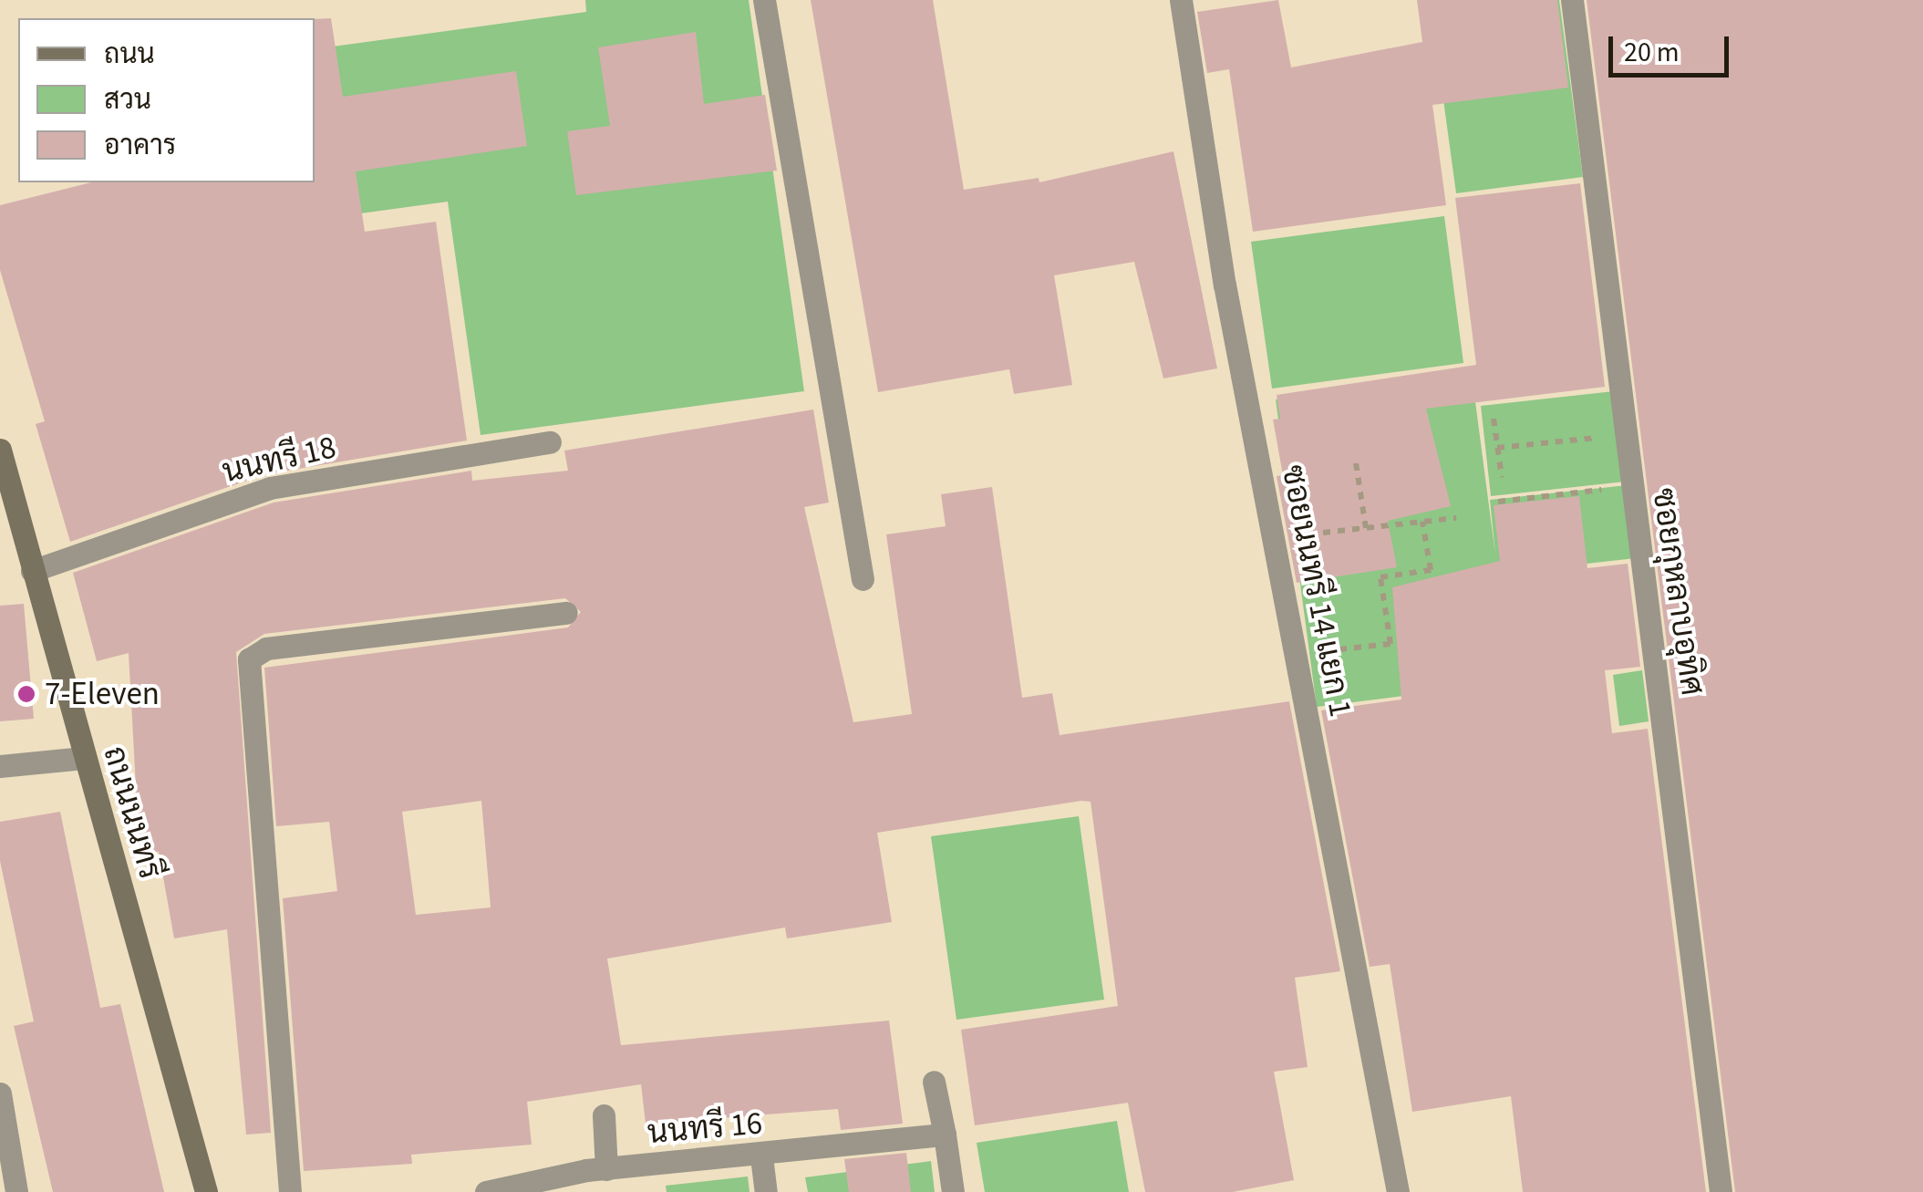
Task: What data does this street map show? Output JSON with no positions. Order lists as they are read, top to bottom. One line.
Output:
{"streets":{"street":["นนทรี 18","ซอยนนทรี 14 แยก 1","ซอยกุหลาบอุทิศ","ถนนนนทรี","นนทรี 16"]},"crossings":[["นนทรี 18","ถนนนนทรี"]],"places":["7-Eleven"],"legend":["ถนน","สวน","อาคาร"],"scale_bar":"20 m"}
